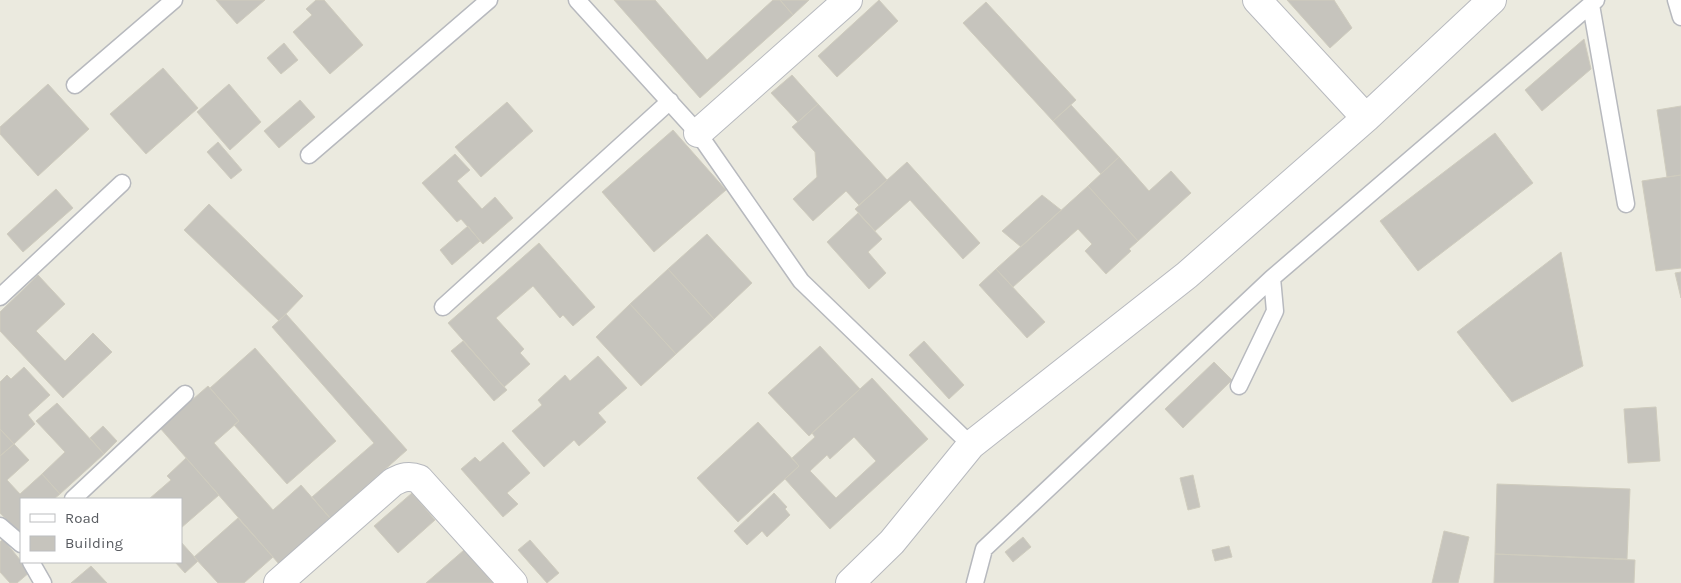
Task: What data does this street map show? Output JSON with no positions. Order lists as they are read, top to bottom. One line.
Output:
{"legend":["Road","Building"]}
